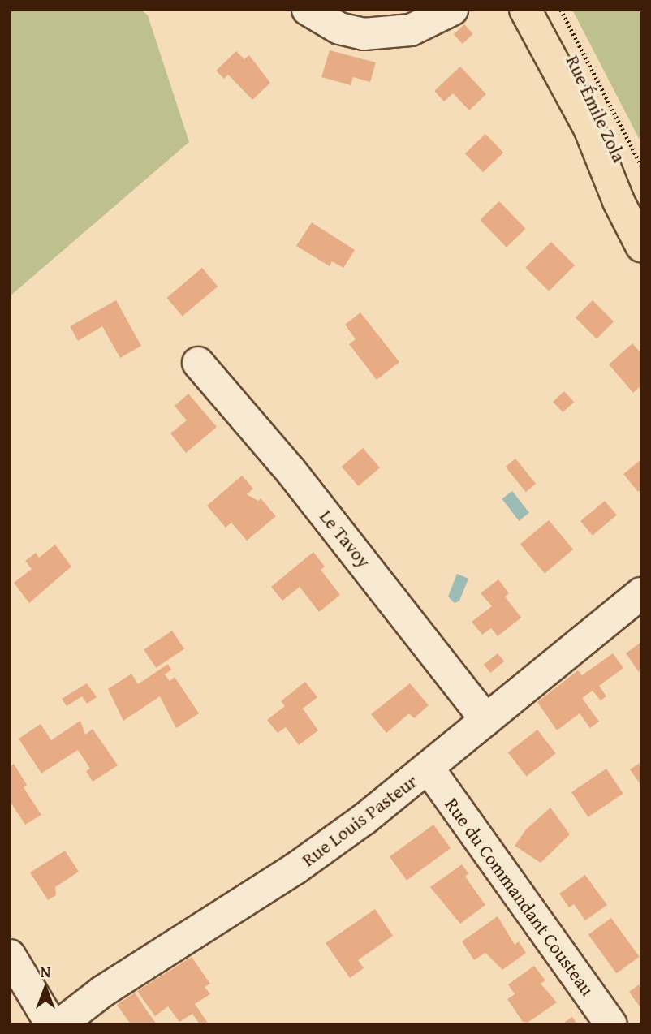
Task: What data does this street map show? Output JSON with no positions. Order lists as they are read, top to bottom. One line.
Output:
{"streets":{"main road":["Rue Émile Zola"],"street":["Le Tavoy","Rue Louis Pasteur","Rue du Commandant Cousteau"]},"crossings":[["Le Tavoy","Rue Louis Pasteur"],["Rue Louis Pasteur","Rue du Commandant Cousteau"]],"north":"top"}
